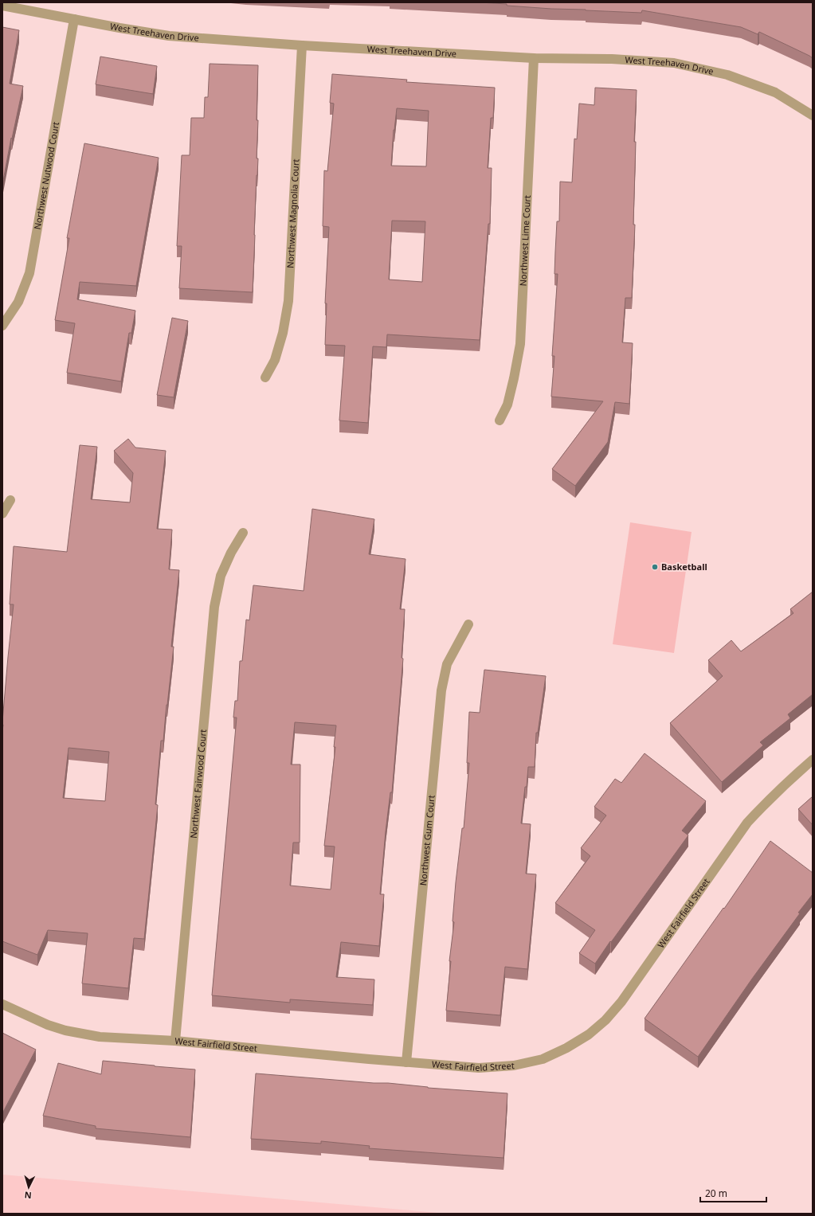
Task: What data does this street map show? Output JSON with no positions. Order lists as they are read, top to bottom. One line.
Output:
{"streets":{"lane":["West Treehaven Drive","Northwest Nutwood Court","Northwest Magnolia Court","Northwest Lime Court","Northwest Fairwood Court","Northwest Gum Court","West Fairfield Street"]},"crossings":[["West Treehaven Drive","Northwest Nutwood Court"],["West Treehaven Drive","Northwest Magnolia Court"],["West Treehaven Drive","Northwest Lime Court"],["Northwest Fairwood Court","West Fairfield Street"],["Northwest Gum Court","West Fairfield Street"]],"places":["Basketball"],"scale_bar":"20 m","north":"bottom"}
